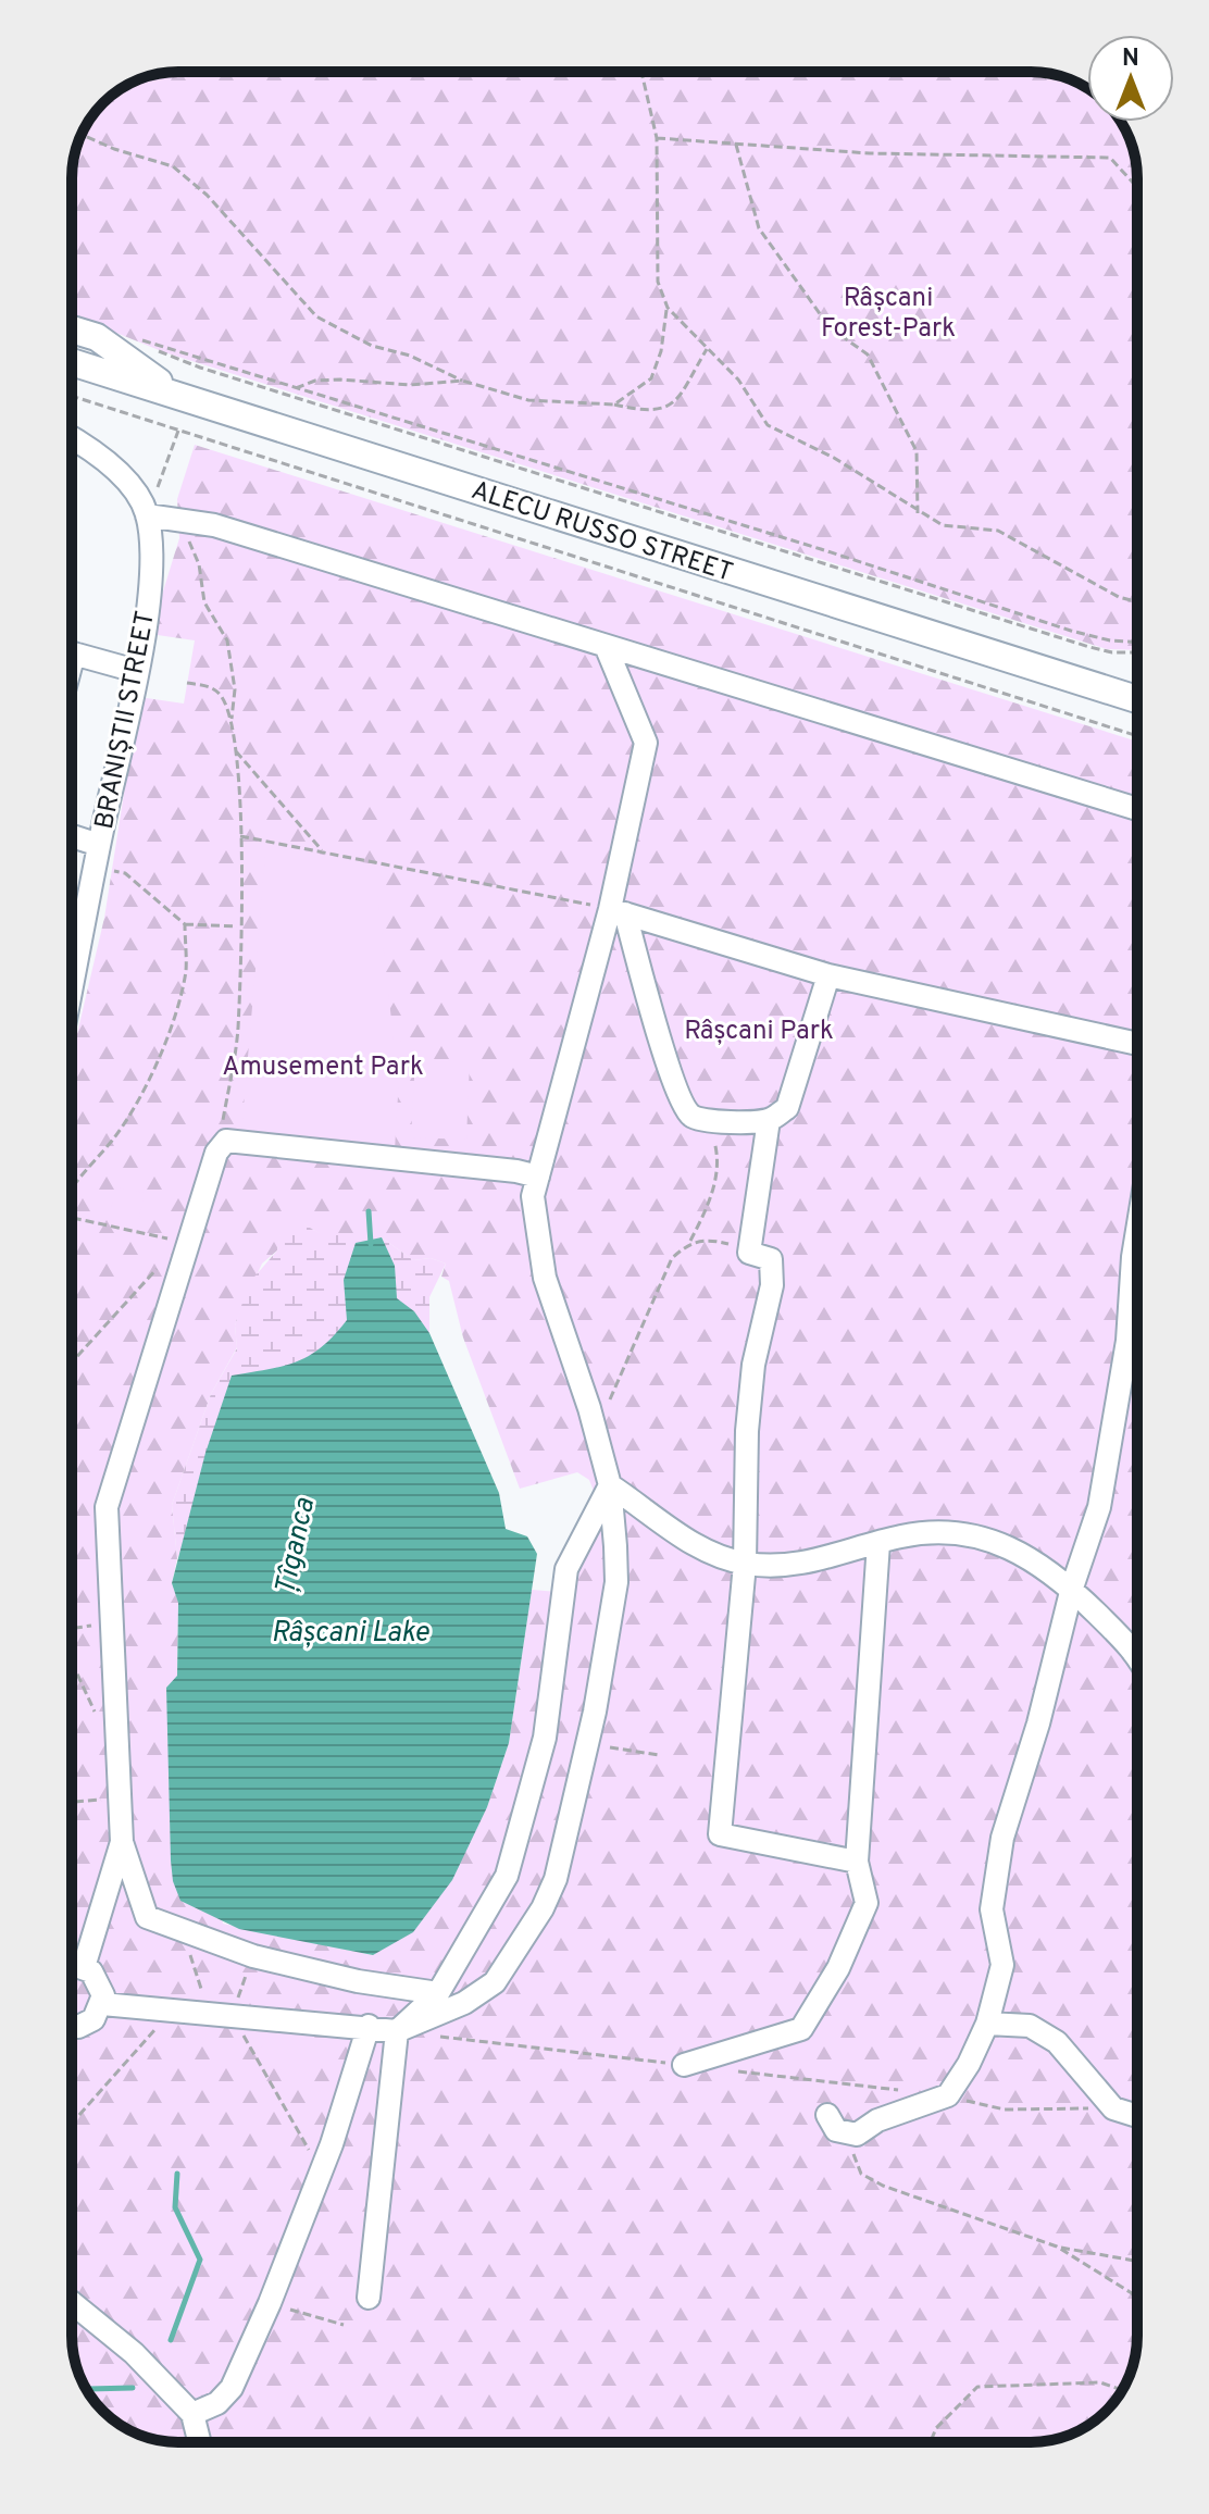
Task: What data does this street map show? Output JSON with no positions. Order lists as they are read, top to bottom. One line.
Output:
{"streets":{"main road":["ALECU RUSSO STREET"],"street":["BRANIȘTII STREET"]},"water":["Țîganca","Râșcani Lake"],"parks":["Râșcani Forest-Park","Râșcani Park","Amusement Park"],"north":"top"}
